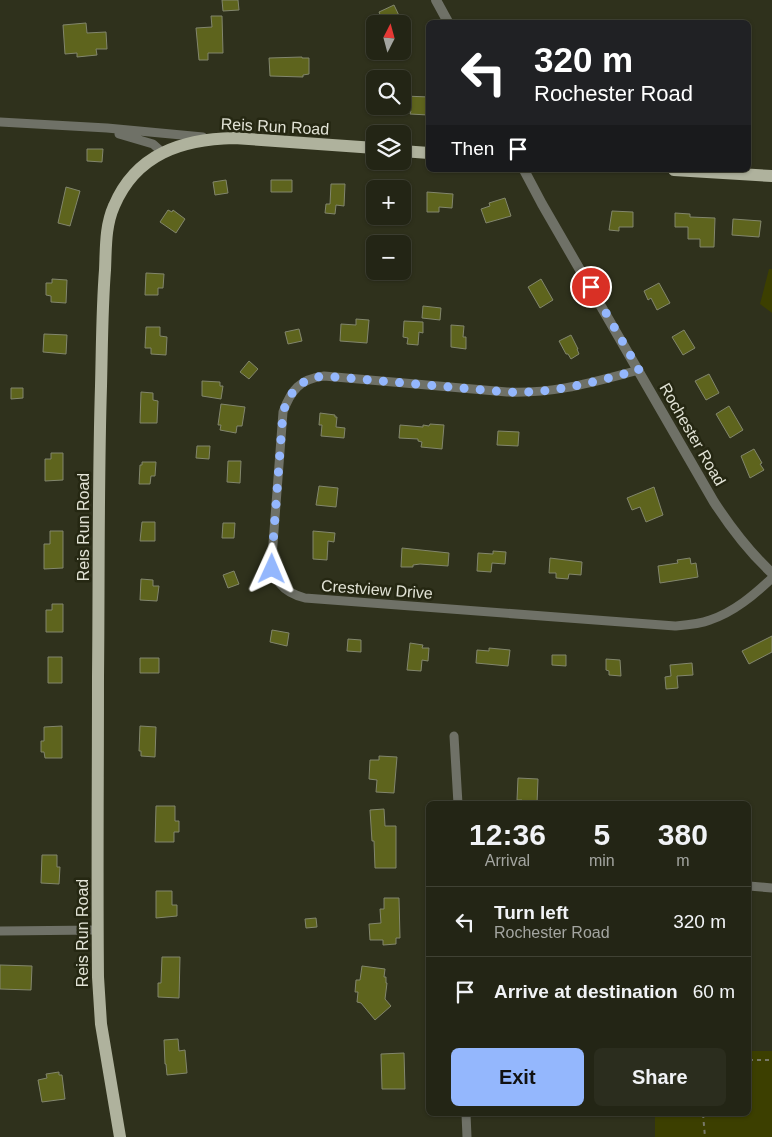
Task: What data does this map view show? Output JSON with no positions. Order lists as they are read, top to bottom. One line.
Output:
{"streets":{"main road":["Reis Run Road"],"street":["Rochester Road","Crestview Drive"]},"crossings":[["Rochester Road","Crestview Drive"]],"north":"top","page":{"map_buttons":["+","−"],"turn":["320 m","Rochester Road"],"then":"Then","eta":["12:36","Arrival","5","min","380","m"],"list":[{"name":"Turn left","note":"Rochester Road","value":"320 m"},{"name":"Arrive at destination","value":"60 m"}],"buttons":["Exit","Share"]}}
